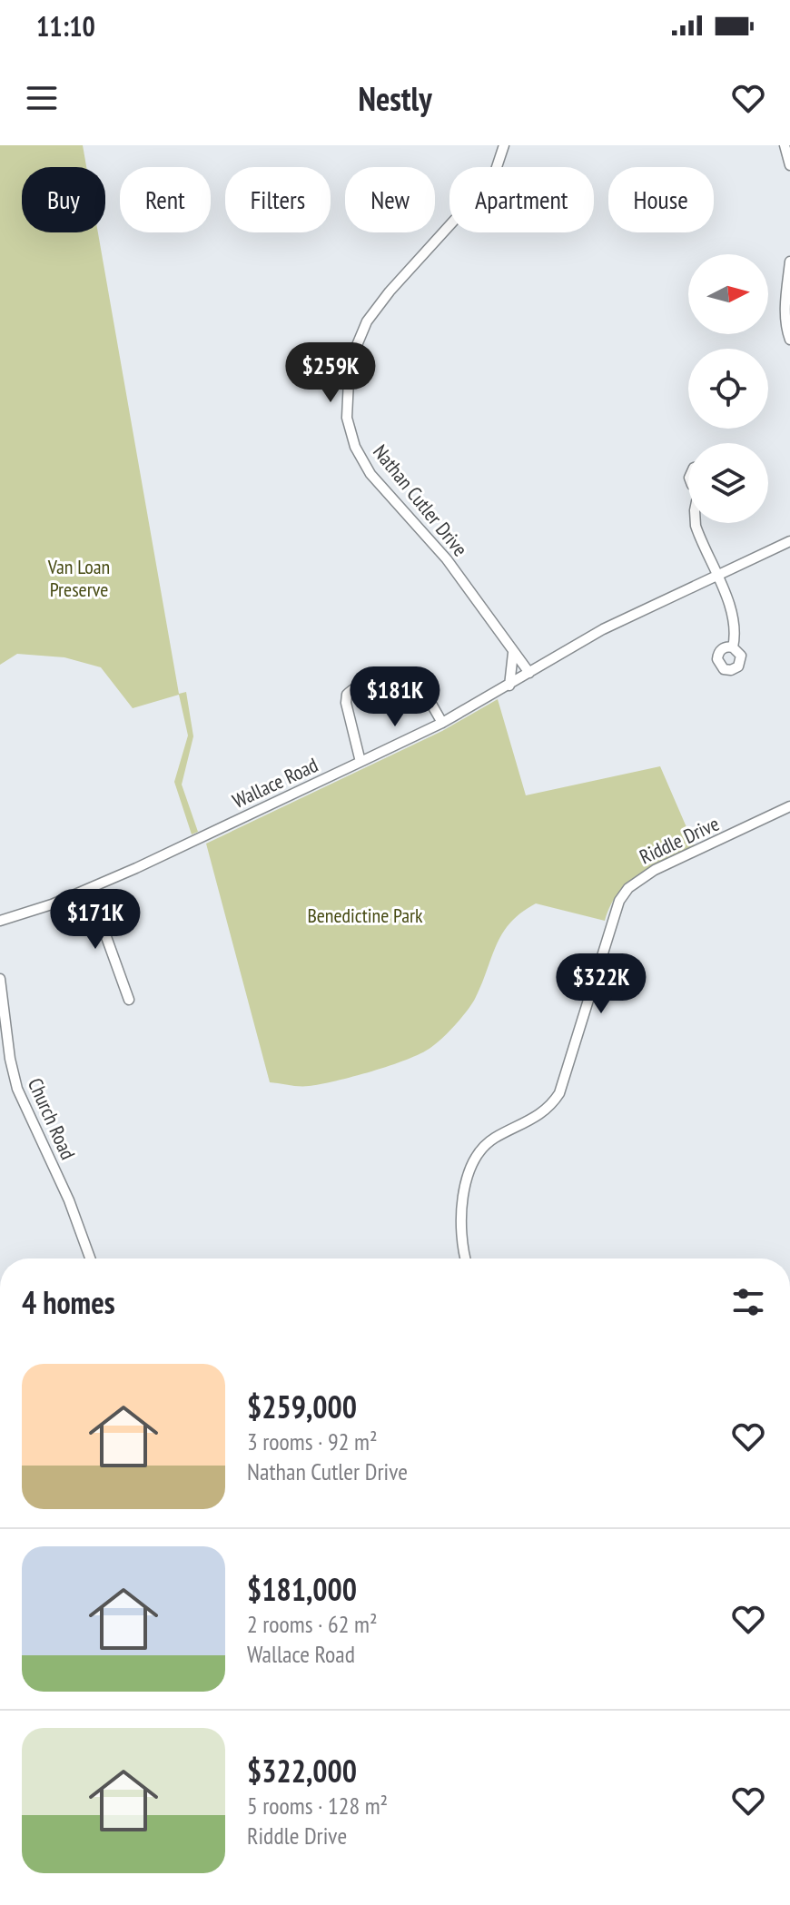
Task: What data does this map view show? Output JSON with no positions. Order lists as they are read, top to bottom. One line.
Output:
{"streets":{"street":["Nathan Cutler Drive","Wallace Road","Riddle Drive","Church Road"]},"crossings":[["Nathan Cutler Drive","Wallace Road"]],"parks":["Van Loan Preserve","Benedictine Park"],"north":"right","page":{"status":"11:10","header":"Nestly","chip":["Buy","Rent","Filters","New","Apartment","House"],"price":["$259K","$181K","$171K","$322K"],"heading":"4 homes","list":[{"name":"$259,000","note":"3 rooms · 92 m² · Nathan Cutler Drive"},{"name":"$181,000","note":"2 rooms · 62 m² · Wallace Road"},{"name":"$322,000","note":"5 rooms · 128 m² · Riddle Drive"}]}}
